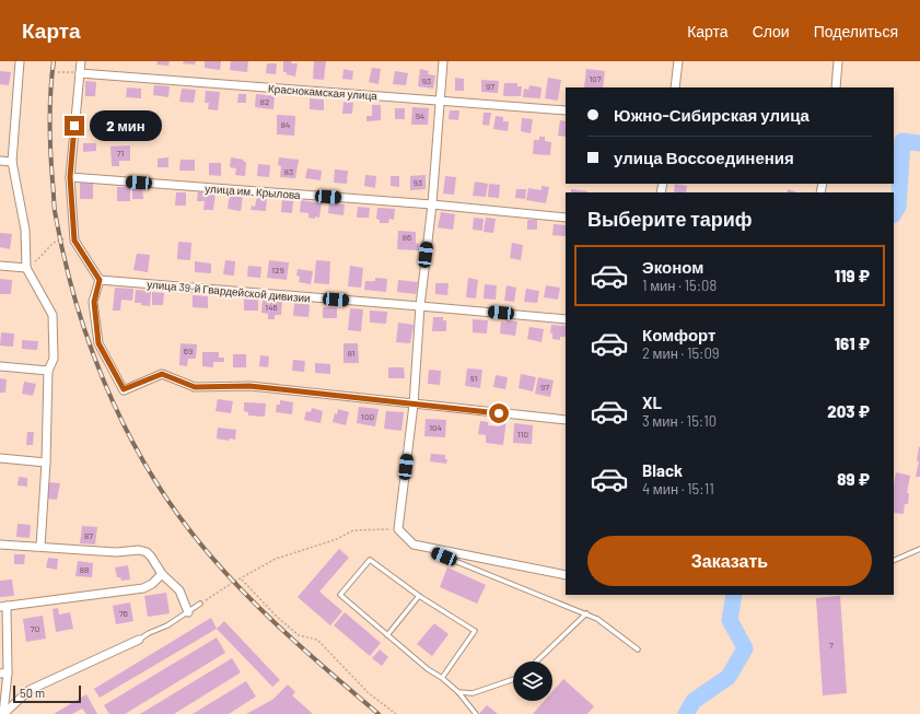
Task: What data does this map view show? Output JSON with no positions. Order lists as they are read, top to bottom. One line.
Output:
{"streets":{"street":["Краснокамская улица","улица им. Крылова","улица 39-й Гвардейской дивизии"]},"house_numbers":["107","93","97","82","94","84","71","83","93","86","129","146","69","81","91","97","100","104","110","87","88","76","70","7"],"scale_bar":"50 m","page":{"header":"Карта","nav":["Карта","Слои","Поделиться"],"banner":["Южно-Сибирская улица","улица Воссоединения"],"bubble":"2 мин","heading":"Выберите тариф","list":[{"name":"Эконом","note":"1 мин · 15:08","value":"119 ₽"},{"name":"Комфорт","note":"2 мин · 15:09","value":"161 ₽"},{"name":"XL","note":"3 мин · 15:10","value":"203 ₽"},{"name":"Black","note":"4 мин · 15:11","value":"89 ₽"}],"buttons":"Заказать","scale":"50 m"}}
